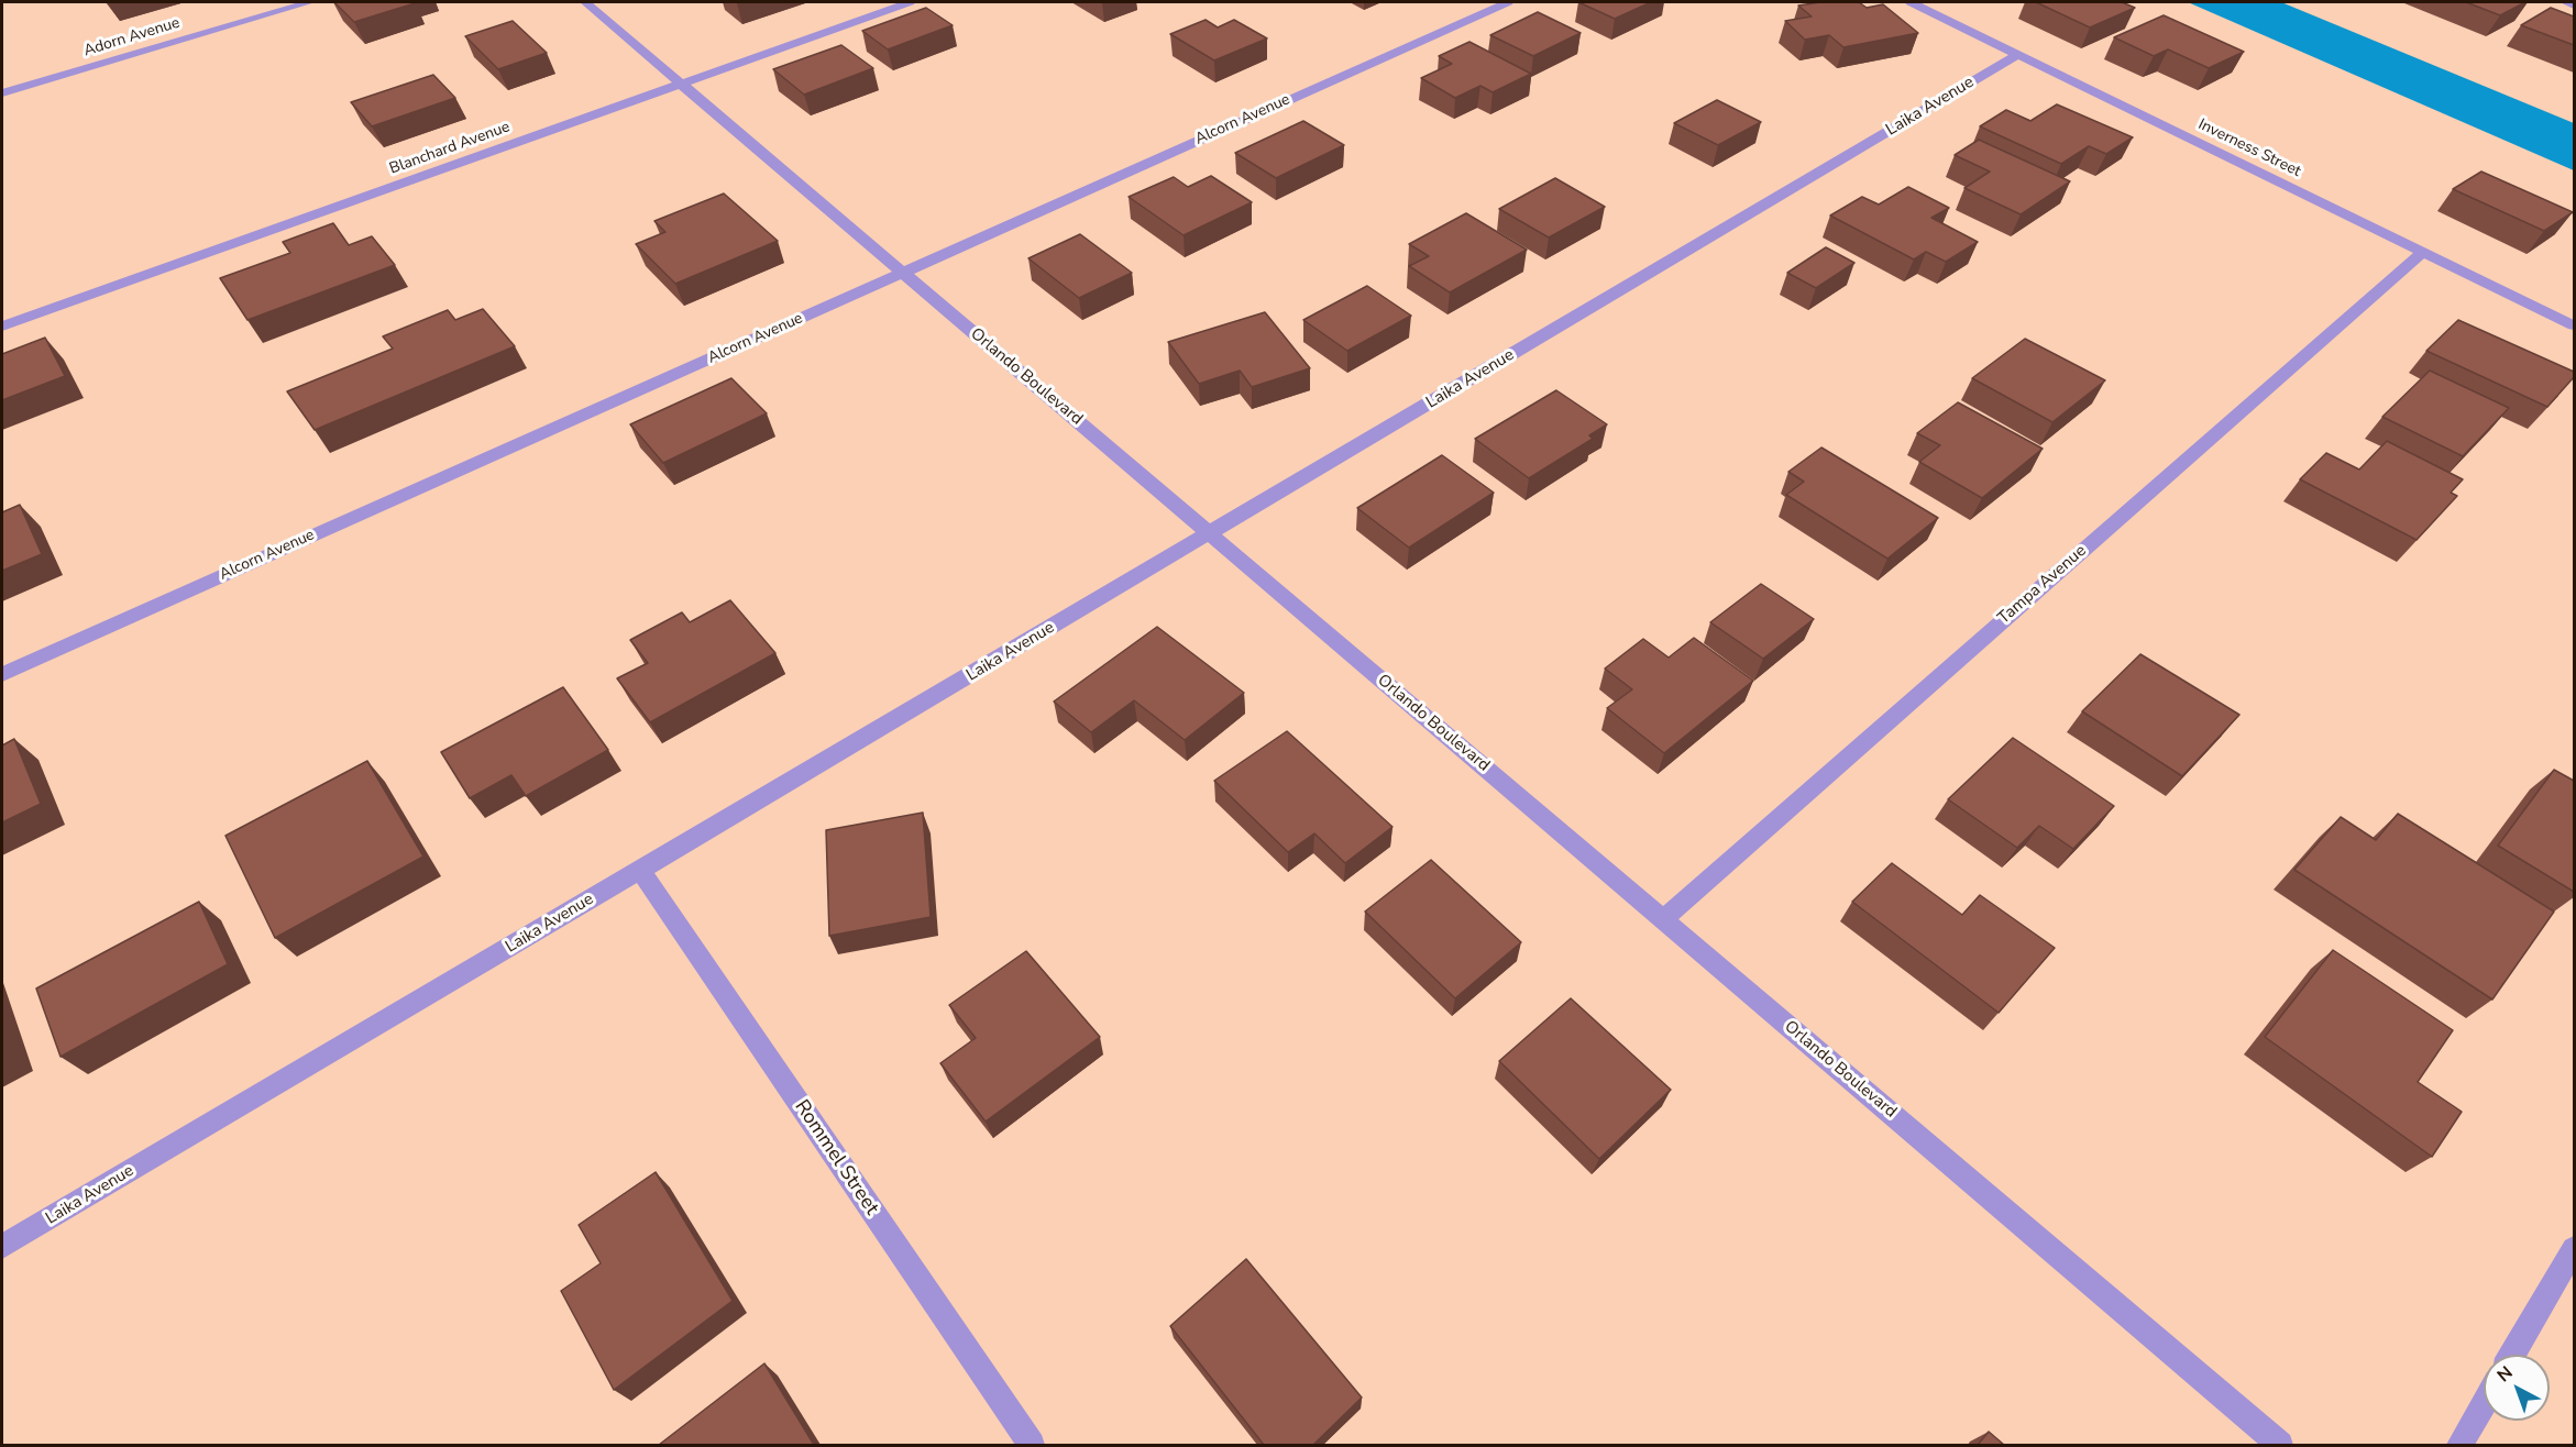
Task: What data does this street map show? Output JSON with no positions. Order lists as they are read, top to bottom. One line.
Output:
{"streets":{"street":["Adorn Avenue","Laika Avenue","Alcorn Avenue","Blanchard Avenue","Inverness Street","Orlando Boulevard","Tampa Avenue","Rommel Street"]},"crossings":[["Laika Avenue","Inverness Street"],["Laika Avenue","Orlando Boulevard"],["Laika Avenue","Rommel Street"],["Alcorn Avenue","Orlando Boulevard"],["Blanchard Avenue","Orlando Boulevard"],["Inverness Street","Tampa Avenue"],["Orlando Boulevard","Tampa Avenue"]],"north":"top left"}
